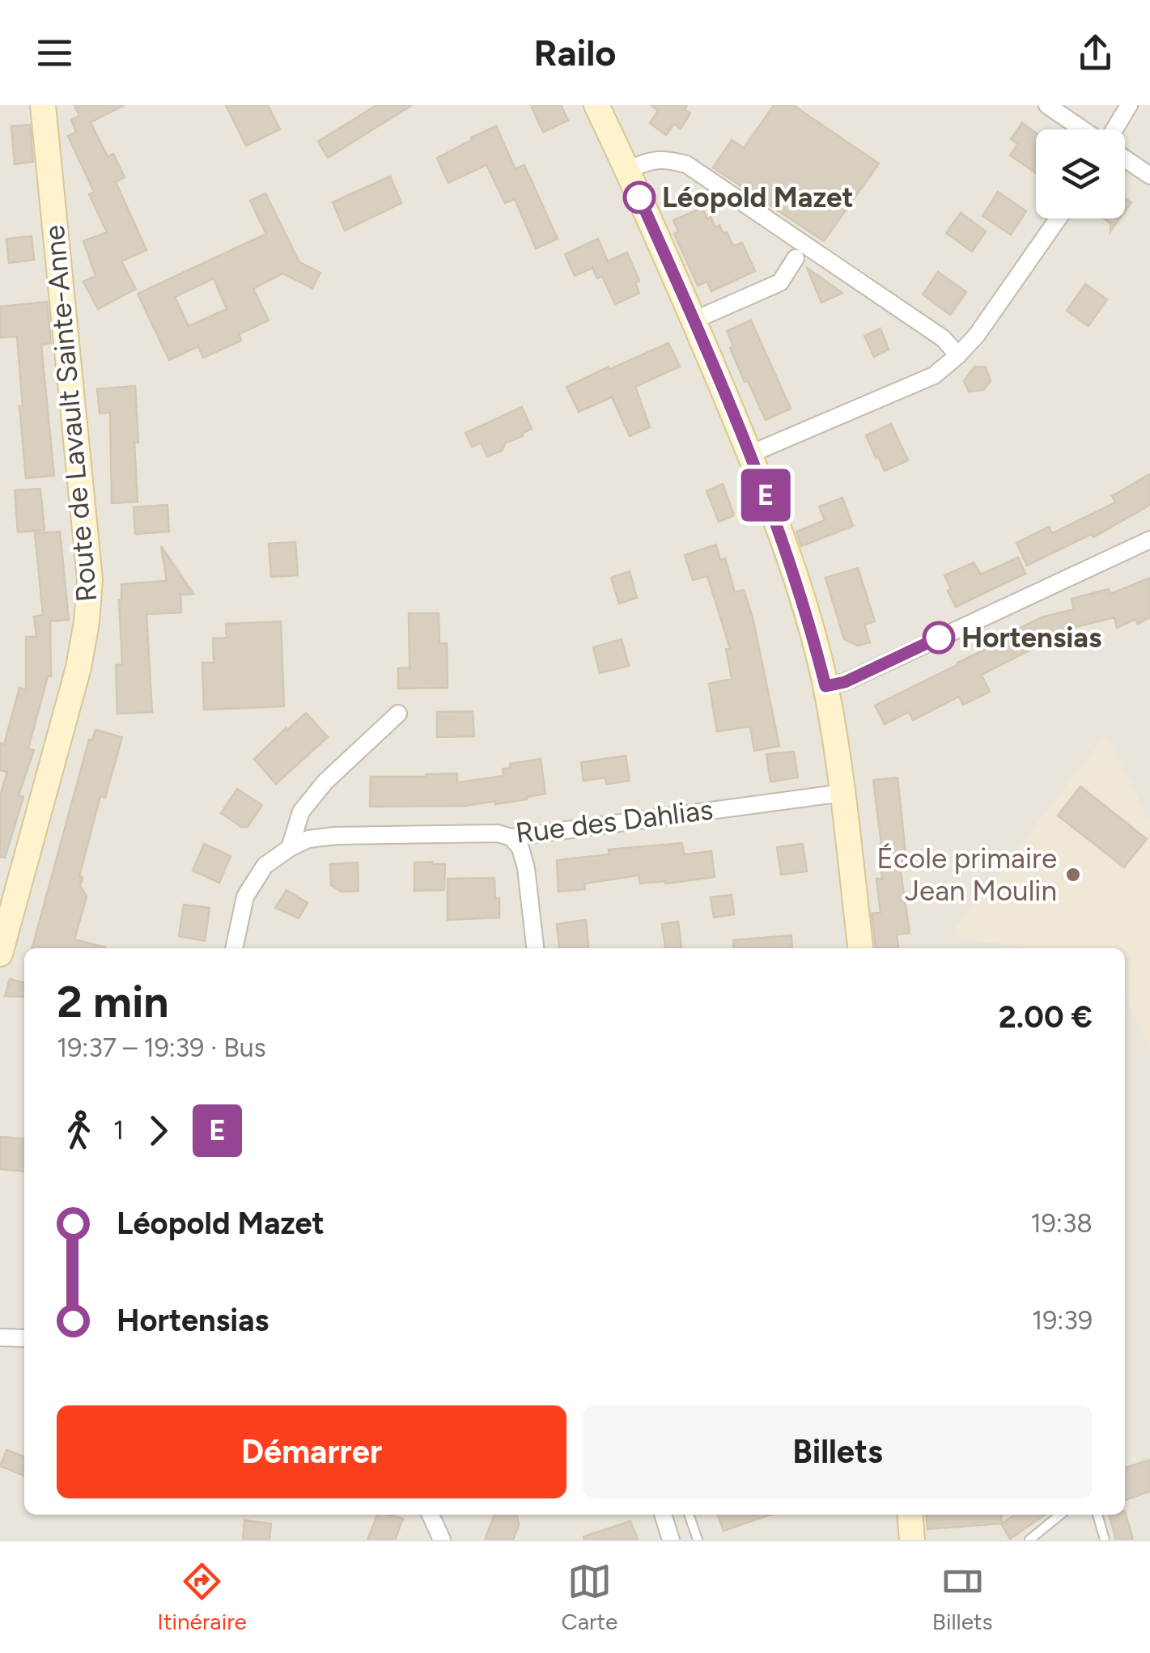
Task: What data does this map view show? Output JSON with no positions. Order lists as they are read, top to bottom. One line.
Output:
{"streets":{"main road":["Route de Lavault Sainte-Anne"],"street":["Rue des Dahlias"]},"places":["Léopold Mazet","Hortensias","École primaire Jean Moulin"],"lines":["bus line E"],"page":{"header":"Railo","on_map":"E","heading":["2 min","19:37 – 19:39 · Bus","2.00 €"],"legs":["1","E"],"list":[{"name":"Léopold Mazet","value":"19:38"},{"name":"Hortensias","value":"19:39"}],"buttons":["Démarrer","Billets"],"tabs":["Itinéraire","Carte","Billets"]}}
